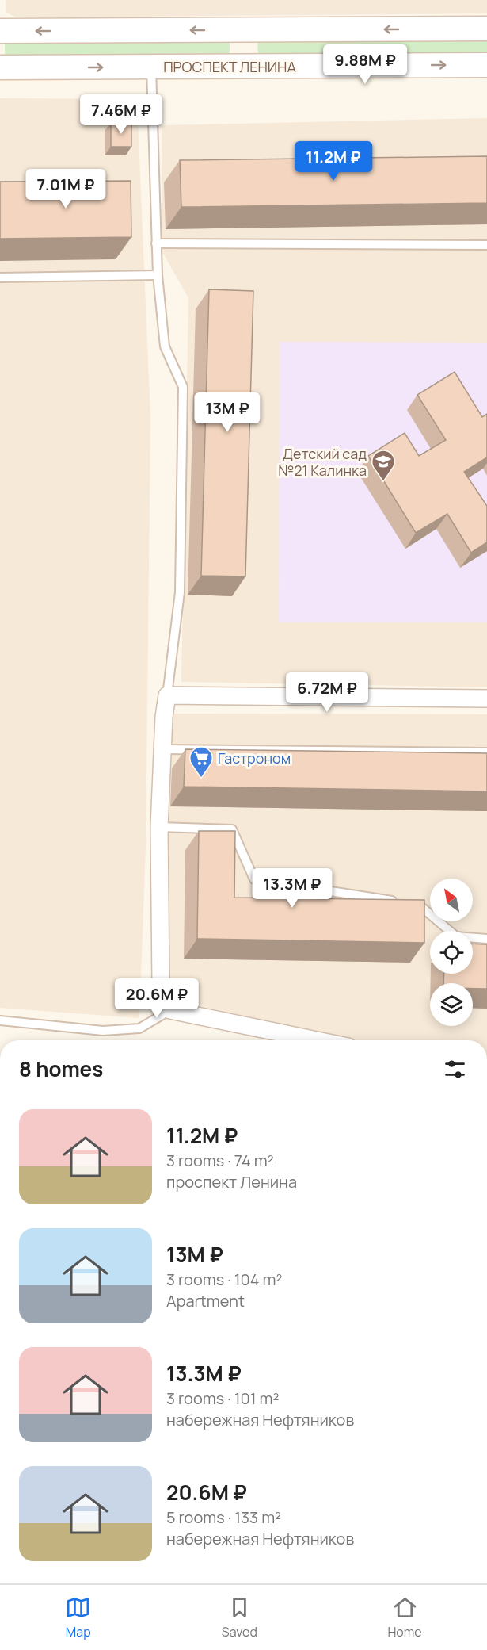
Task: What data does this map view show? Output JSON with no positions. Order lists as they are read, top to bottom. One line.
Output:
{"streets":{"main road":["ПРОСПЕКТ ЛЕНИНА"]},"places":{"school or university":["Детский сад №21 Калинка"],"supermarket":["Гастроном"]},"north":"top left","page":{"price":["9.88M ₽","7.46M ₽","11.2M ₽","7.01M ₽","13M ₽","6.72M ₽","13.3M ₽","20.6M ₽"],"heading":"8 homes","list":[{"name":"11.2M ₽","note":"3 rooms · 74 m² · проспект Ленина"},{"name":"13M ₽","note":"3 rooms · 104 m² · Apartment"},{"name":"13.3M ₽","note":"3 rooms · 101 m² · набережная Нефтяников"},{"name":"20.6M ₽","note":"5 rooms · 133 m² · набережная Нефтяников"}],"tabs":["Map","Saved","Home"]}}
